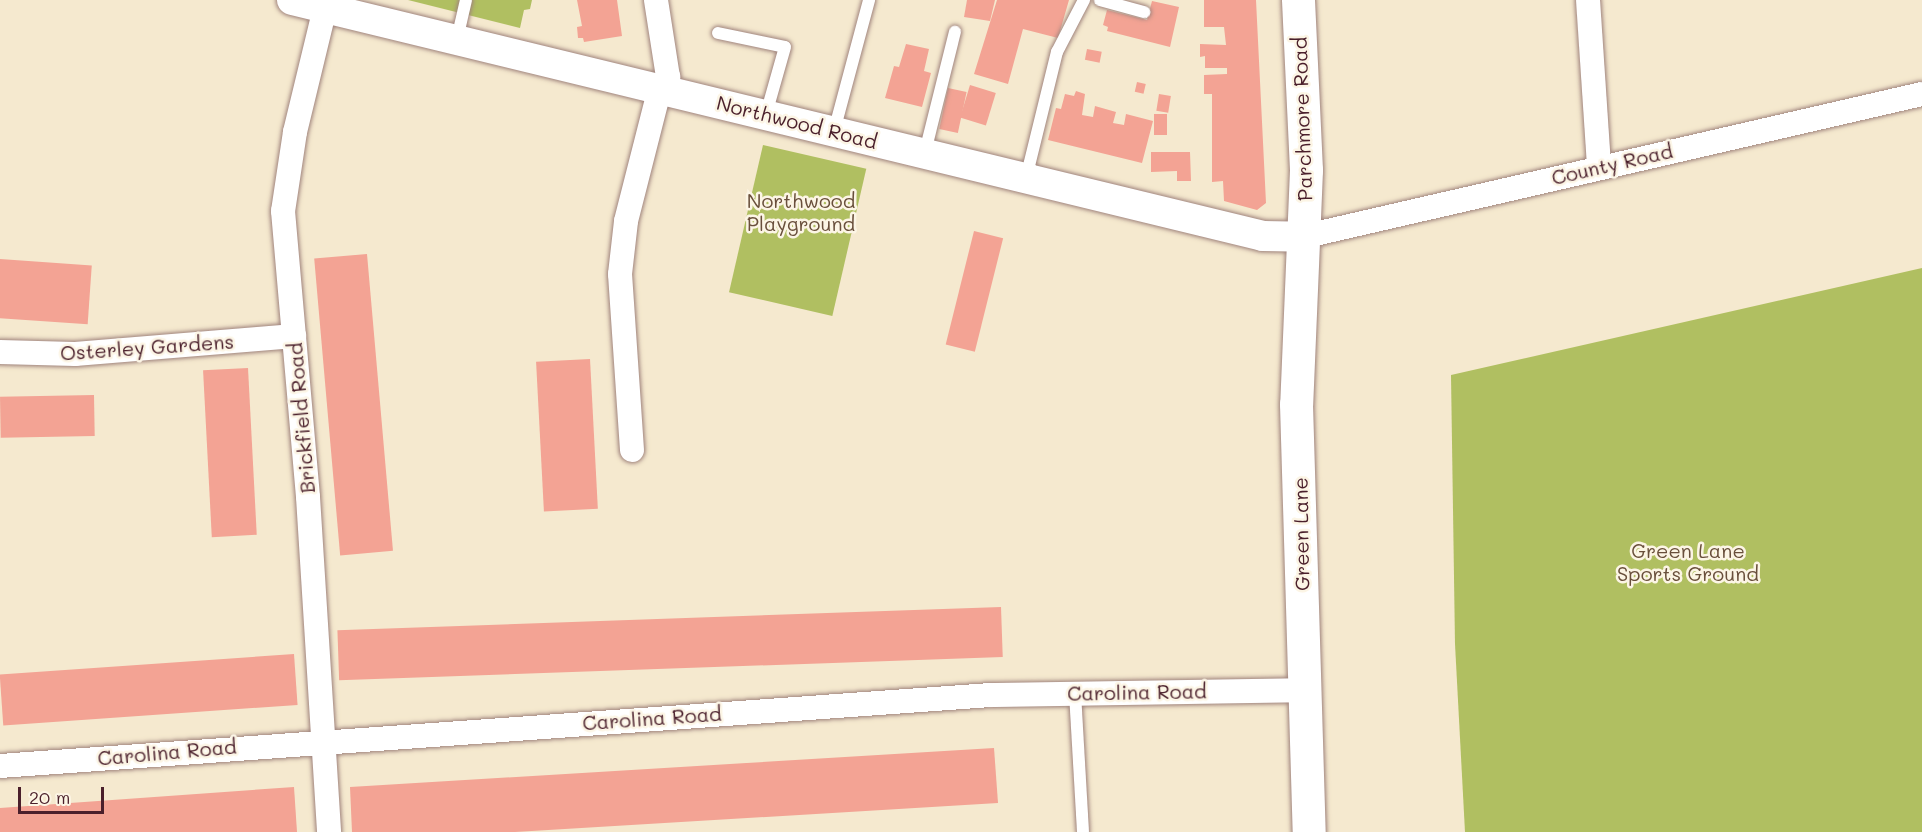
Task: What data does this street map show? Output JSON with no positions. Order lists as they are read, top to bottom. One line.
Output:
{"streets":{"main road":["Parchmore Road","Green Lane"],"street":["Northwood Road","County Road","Osterley Gardens","Brickfield Road","Carolina Road"]},"crossings":[["Parchmore Road","Northwood Road"],["Parchmore Road","County Road"],["Parchmore Road","Green Lane"],["Northwood Road","County Road"],["Northwood Road","Brickfield Road"],["Northwood Road","Green Lane"],["County Road","Green Lane"],["Osterley Gardens","Brickfield Road"],["Brickfield Road","Carolina Road"],["Green Lane","Carolina Road"]],"parks":["Northwood Playground","Green Lane Sports Ground"],"scale_bar":"20 m"}
